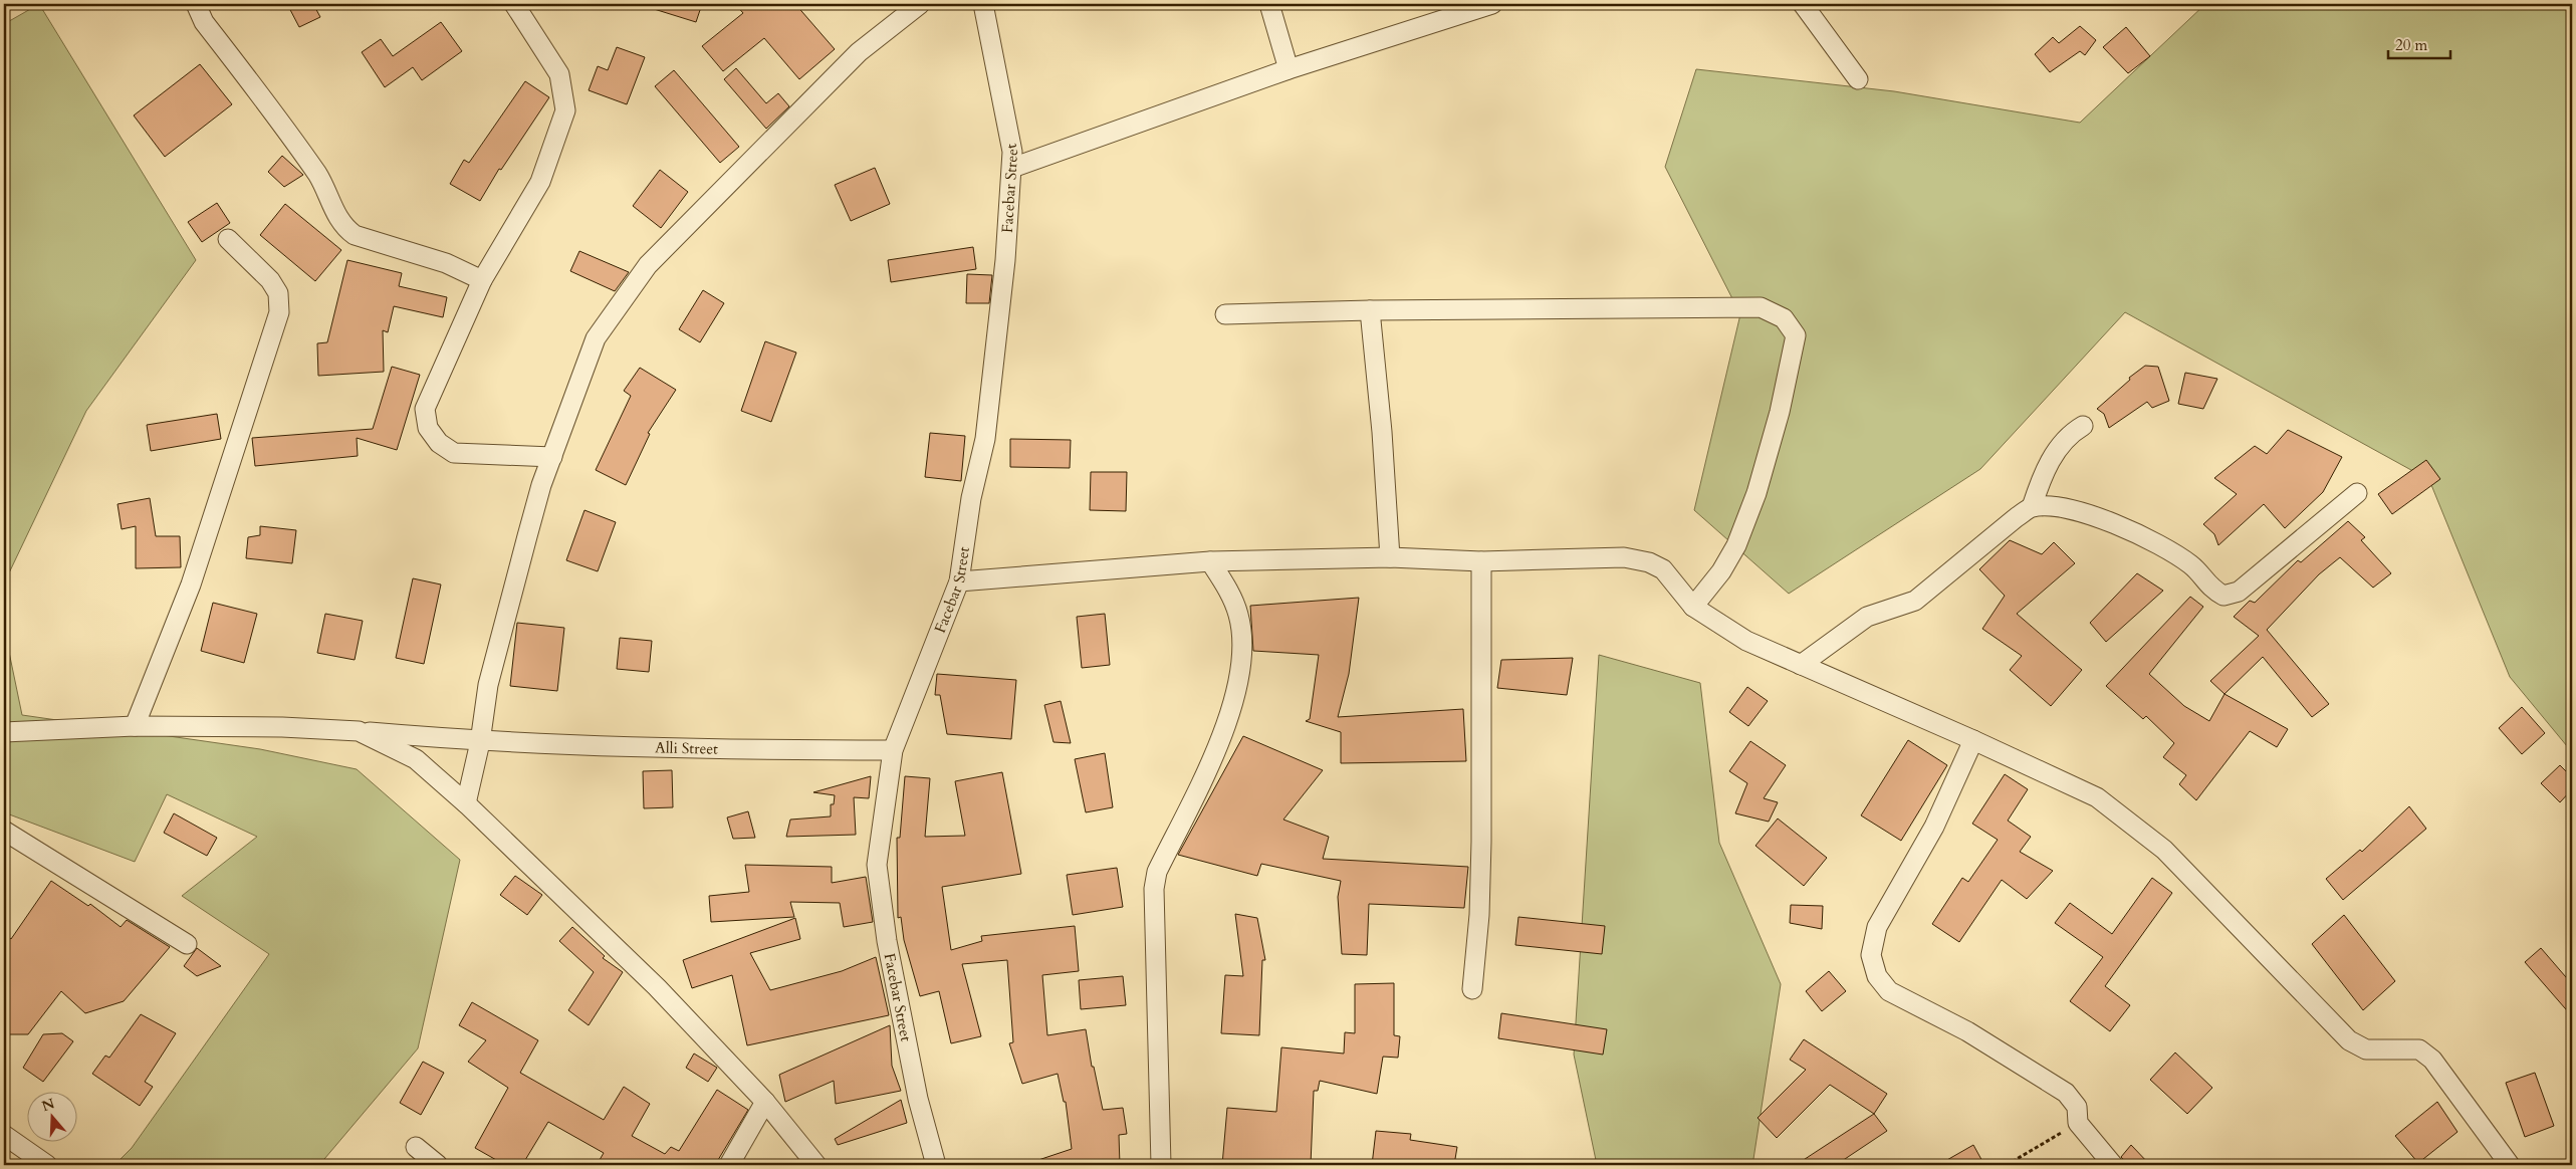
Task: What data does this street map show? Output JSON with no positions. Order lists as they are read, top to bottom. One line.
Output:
{"streets":{"street":["Facebar Street","Alli Street"]},"crossings":[["Facebar Street","Alli Street"]],"scale_bar":"20 m","north":"top"}
